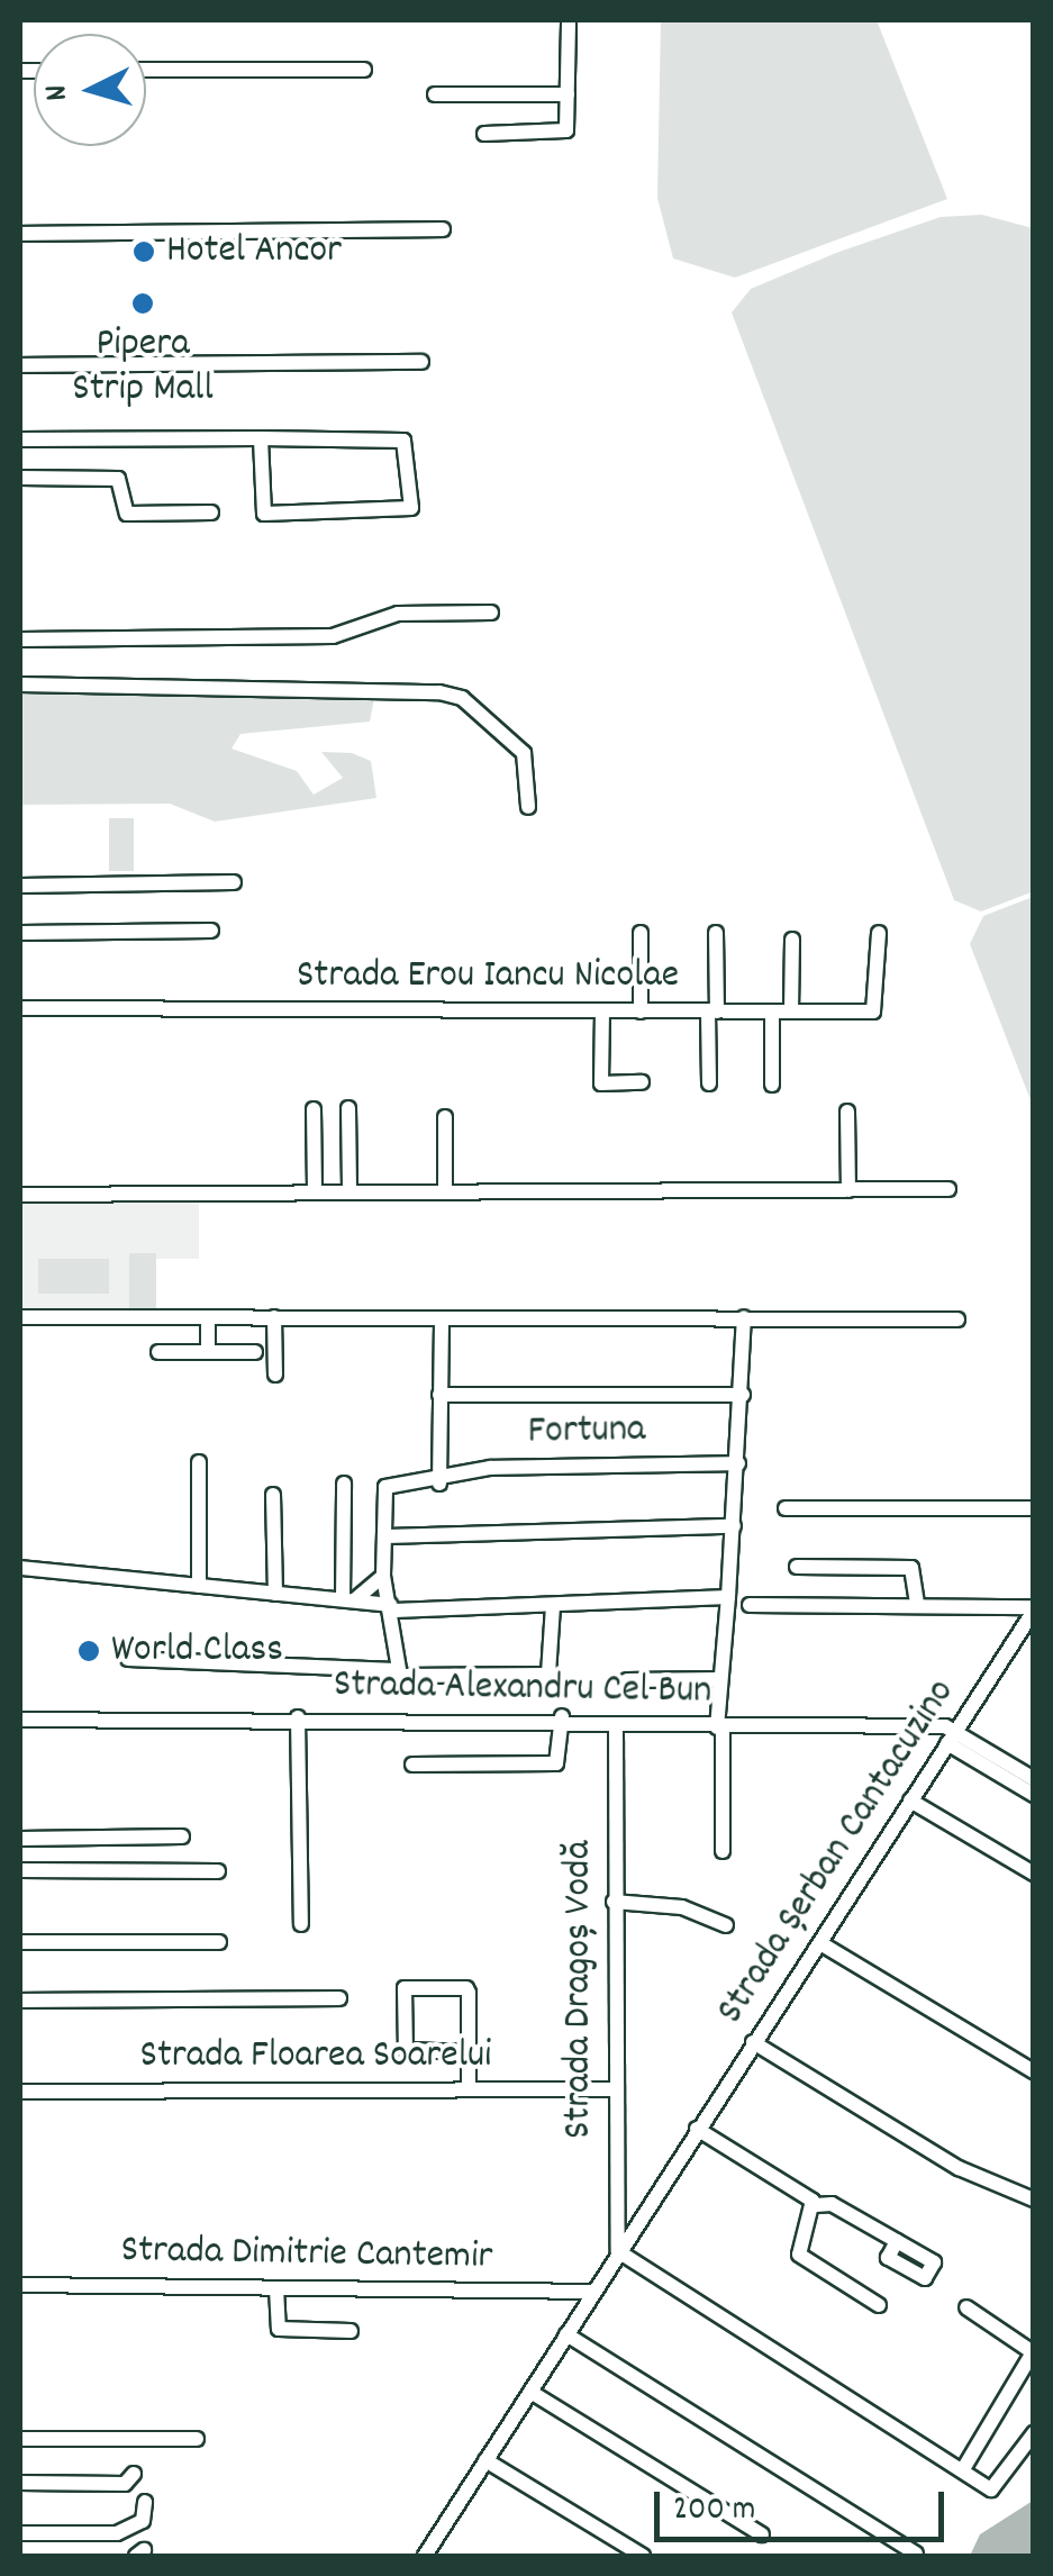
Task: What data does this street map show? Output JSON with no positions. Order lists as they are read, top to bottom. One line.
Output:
{"streets":{"street":["Strada Erou Iancu Nicolae","Fortuna","Strada Alexandru Cel Bun","Strada Șerban Cantacuzino","Strada Dragoș Vodă","Strada Floarea Soarelui","Strada Dimitrie Cantemir"]},"crossings":[["Strada Alexandru Cel Bun","Strada Șerban Cantacuzino"],["Strada Alexandru Cel Bun","Strada Dragoș Vodă"],["Strada Șerban Cantacuzino","Strada Dragoș Vodă"],["Strada Șerban Cantacuzino","Strada Dimitrie Cantemir"],["Strada Dragoș Vodă","Strada Floarea Soarelui"]],"places":["Hotel Ancor","Pipera Strip Mall","World Class"],"scale_bar":"200 m","north":"left"}
